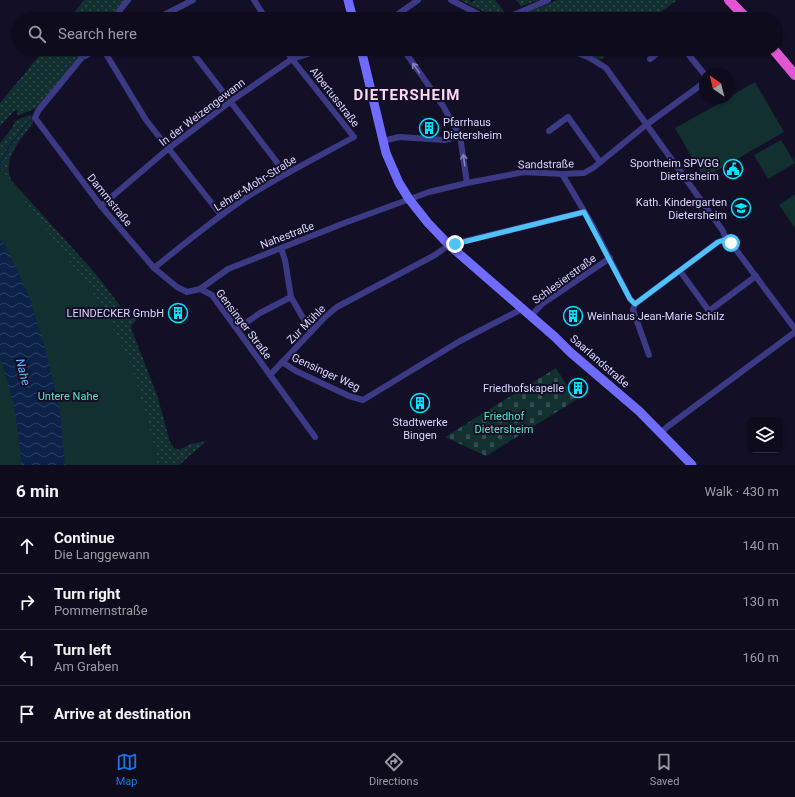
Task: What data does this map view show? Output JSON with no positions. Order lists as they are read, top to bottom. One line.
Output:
{"streets":{"main road":["Saarlandstraße"],"street":["Albertusstraße","In der Weizengewann","Sandstraße","Lehrer-Mohr-Straße","Dammstraße","Nahestraße","Schlesierstraße","Gensinger Straße","Zur Mühle","Gensinger Weg"]},"crossings":[["Albertusstraße","In der Weizengewann"],["Albertusstraße","Lehrer-Mohr-Straße"],["In der Weizengewann","Dammstraße"],["Sandstraße","Nahestraße"],["Sandstraße","Saarlandstraße"],["Lehrer-Mohr-Straße","Dammstraße"],["Dammstraße","Nahestraße"],["Dammstraße","Gensinger Straße"],["Nahestraße","Gensinger Straße"],["Nahestraße","Saarlandstraße"],["Schlesierstraße","Saarlandstraße"],["Gensinger Straße","Zur Mühle"],["Zur Mühle","Saarlandstraße"],["Zur Mühle","Gensinger Weg"],["Saarlandstraße","Gensinger Weg"]],"districts":["DIETERSHEIM"],"water":["Nahe"],"parks":["Untere Nahe","Friedhof Dietersheim"],"places":{"building":["Pfarrhaus Dietersheim","LEINDECKER GmbH","Weinhaus Jean-Marie Schilz","Friedhofskapelle","Stadtwerke Bingen"],"public building":["Sportheim SPVGG Dietersheim"],"school or university":["Kath. Kindergarten Dietersheim"]},"north":"top left","page":{"search":"Search here","heading":["6 min","Walk · 430 m"],"list":[["Continue","Die Langgewann","140 m"],["Turn right","Pommernstraße","130 m"],["Turn left","Am Graben","160 m"],"Arrive at destination"],"nav":["Map","Directions","Saved"]}}
